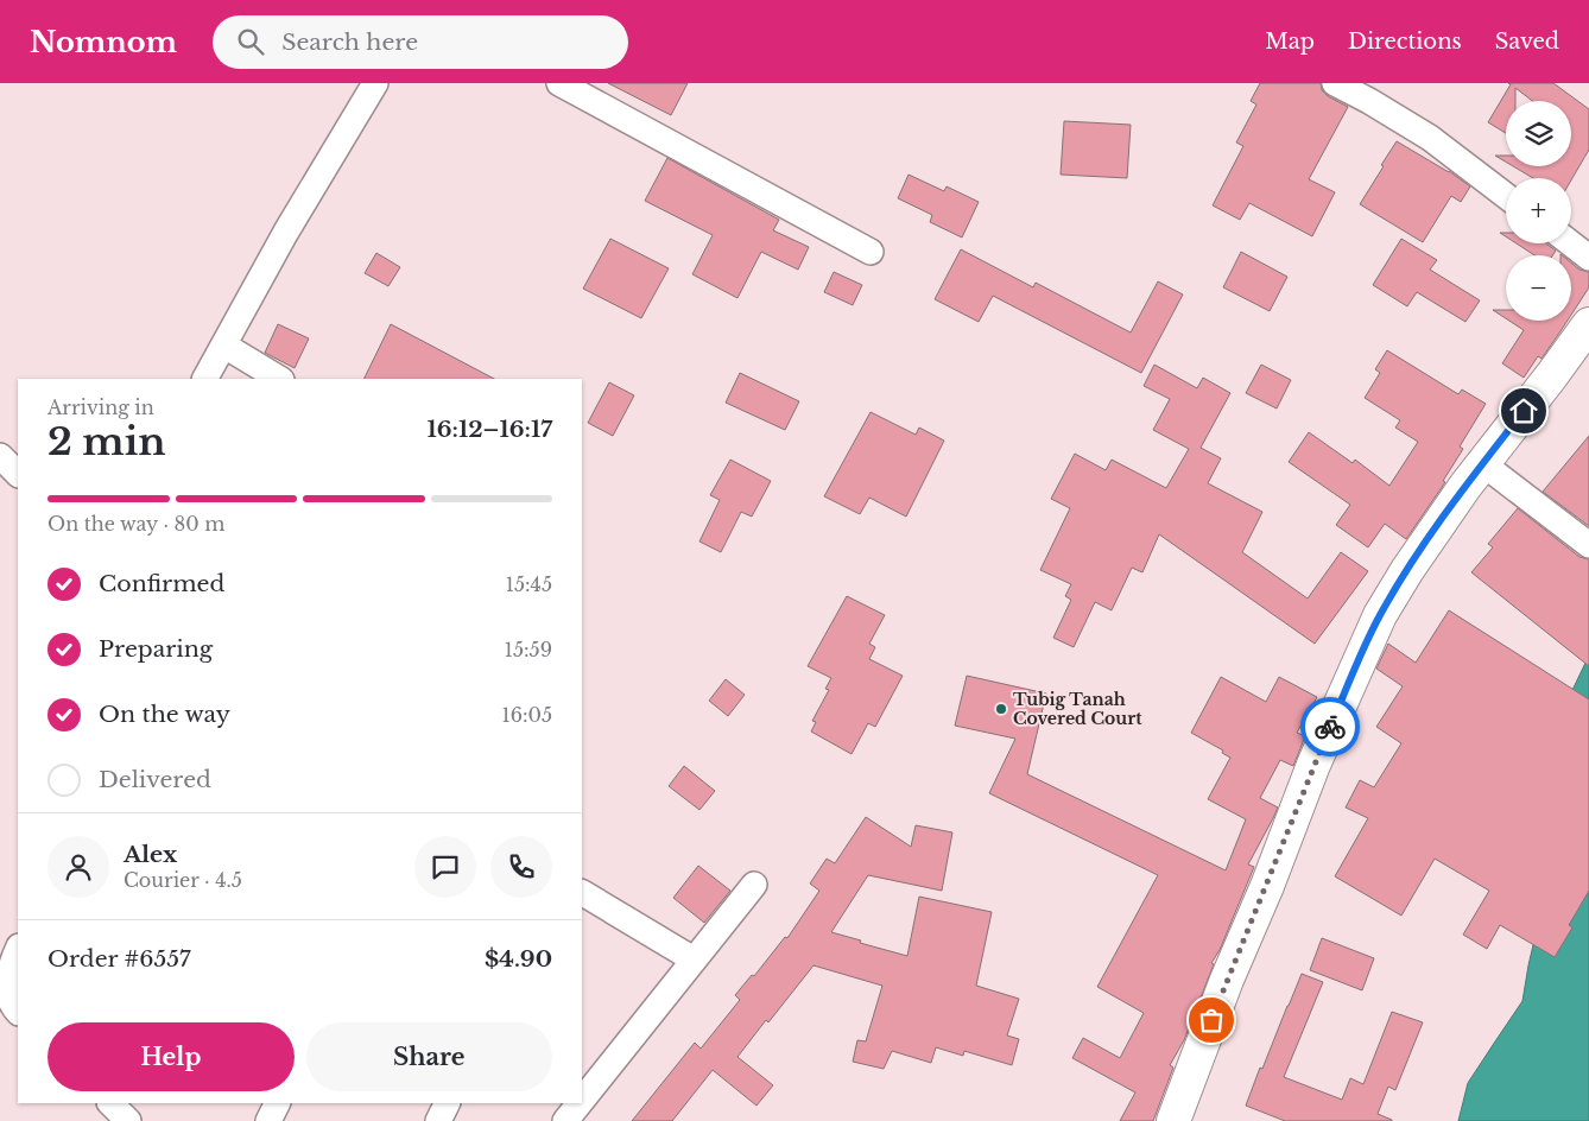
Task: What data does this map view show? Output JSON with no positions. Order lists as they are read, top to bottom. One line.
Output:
{"places":["Tubig Tanah Covered Court"],"page":{"header":"Nomnom","search":"Search here","nav":["Map","Directions","Saved"],"map_buttons":["+","−"],"heading":["2 min","Arriving in","16:12–16:17"],"panel":["Alex","Courier · 4.5","Order #6557","$4.90"],"bar":"On the way · 80 m","list":[["Confirmed","15:45"],["Preparing","15:59"],["On the way","16:05"],"Delivered"],"buttons":["Help","Share"]}}
